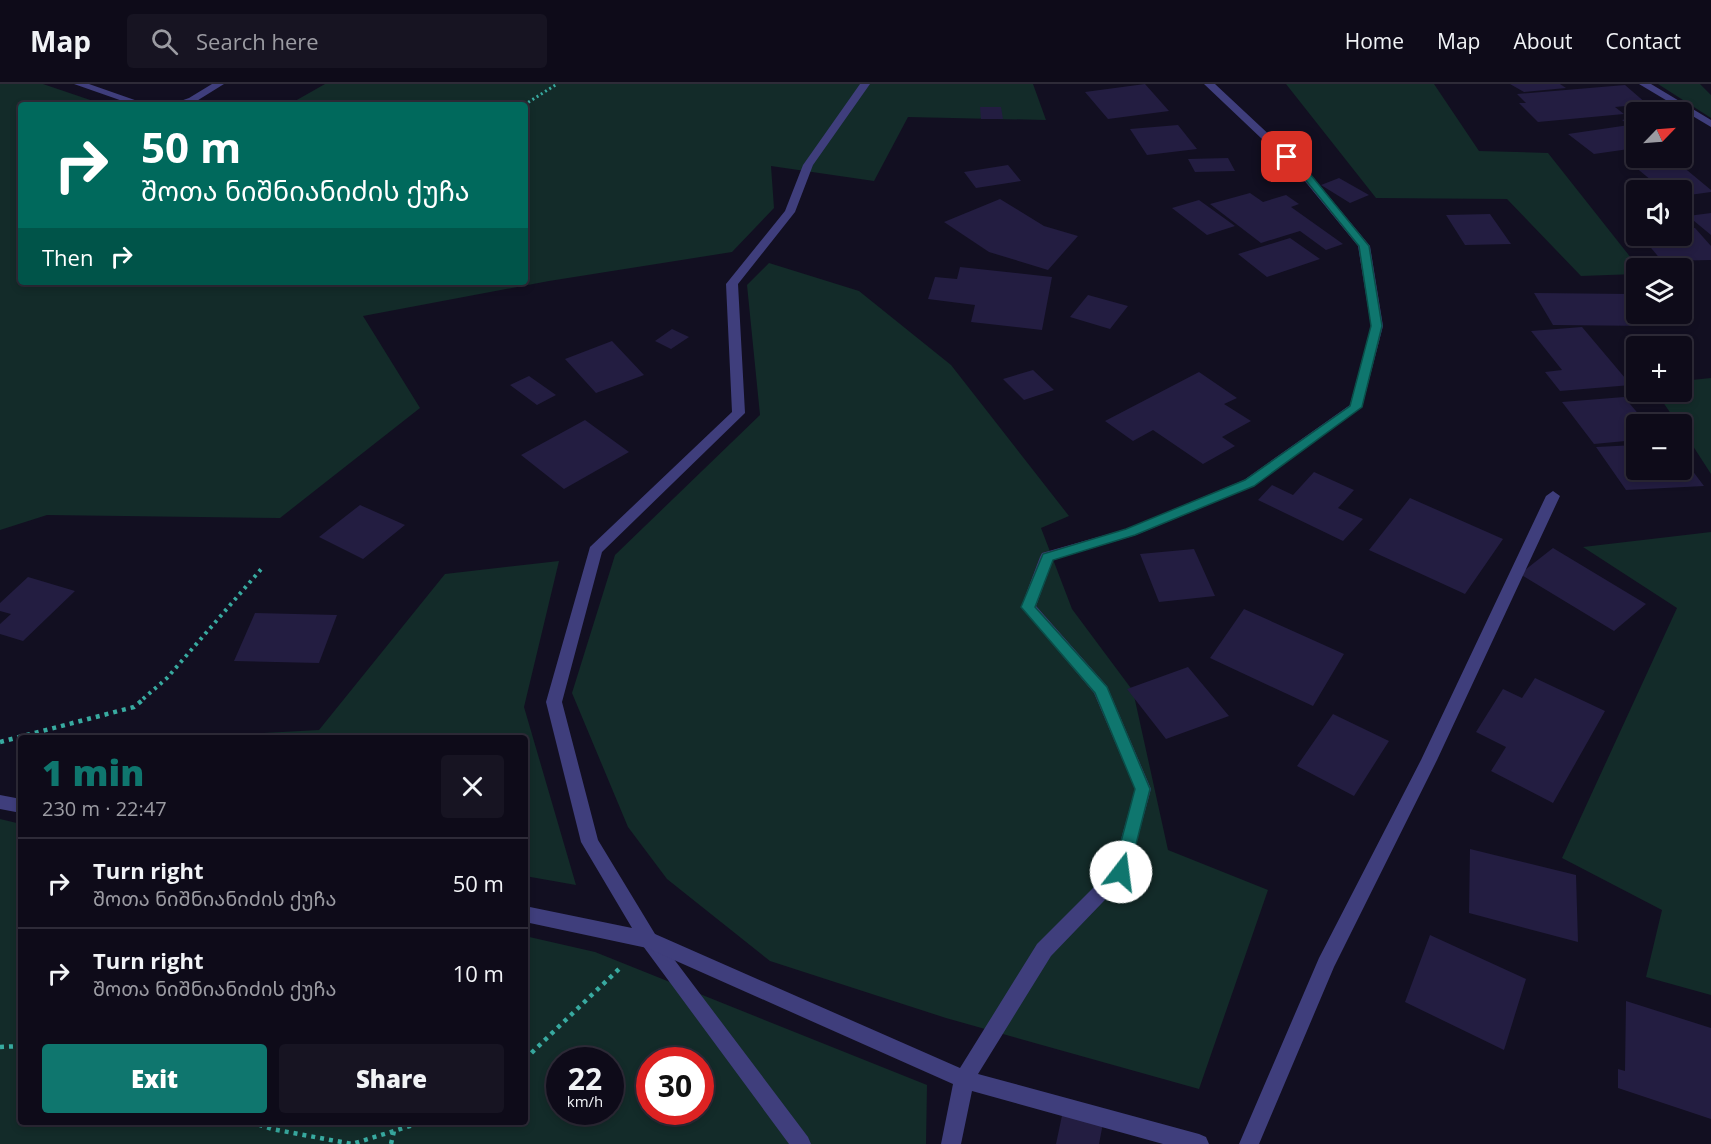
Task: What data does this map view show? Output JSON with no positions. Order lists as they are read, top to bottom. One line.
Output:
{"north":"top right","page":{"header":"Map","search":"Search here","nav":["Home","Map","About","Contact"],"map_buttons":["+","−"],"turn":["50 m","შოთა ნიშნიანიძის ქუჩა"],"then":"Then","heading":["1 min","230 m · 22:47"],"list":[{"name":"Turn right","note":"შოთა ნიშნიანიძის ქუჩა","value":"50 m"},{"name":"Turn right","note":"შოთა ნიშნიანიძის ქუჩა","value":"10 m"}],"buttons":["Exit","Share"],"speed":"22 km/h","limit":"30"}}
